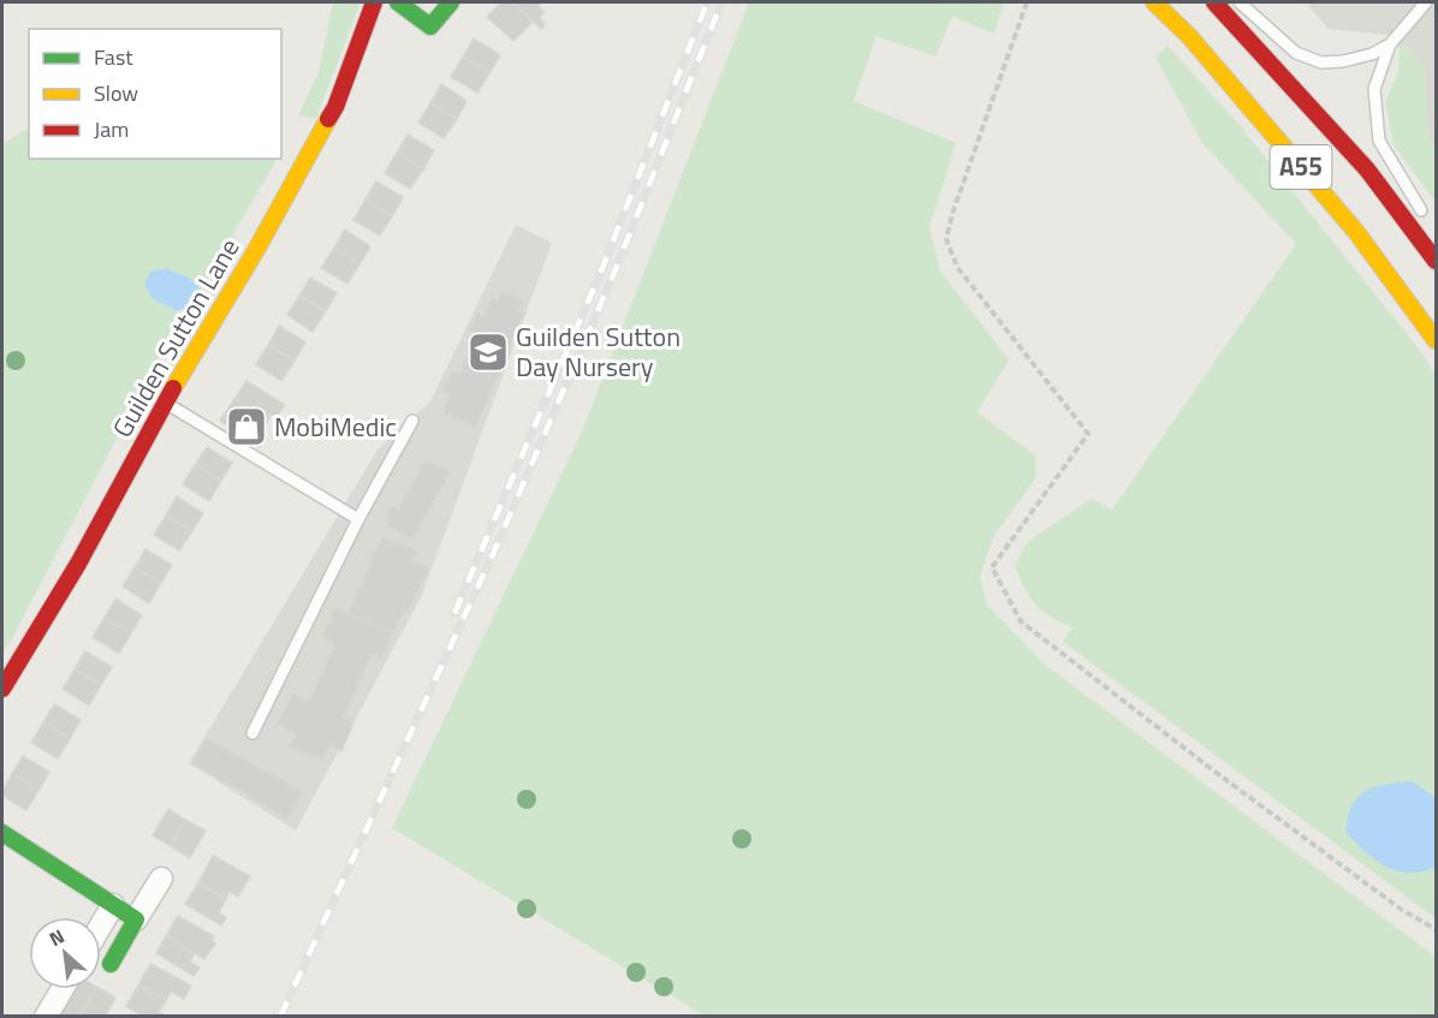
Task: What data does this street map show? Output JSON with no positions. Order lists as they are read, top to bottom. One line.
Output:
{"streets":{"main road":["A55","Guilden Sutton Lane"]},"places":{"school or university":["Guilden Sutton Day Nursery"],"shop":["MobiMedic"]},"legend":["Fast","Slow","Jam"],"north":"top left"}
